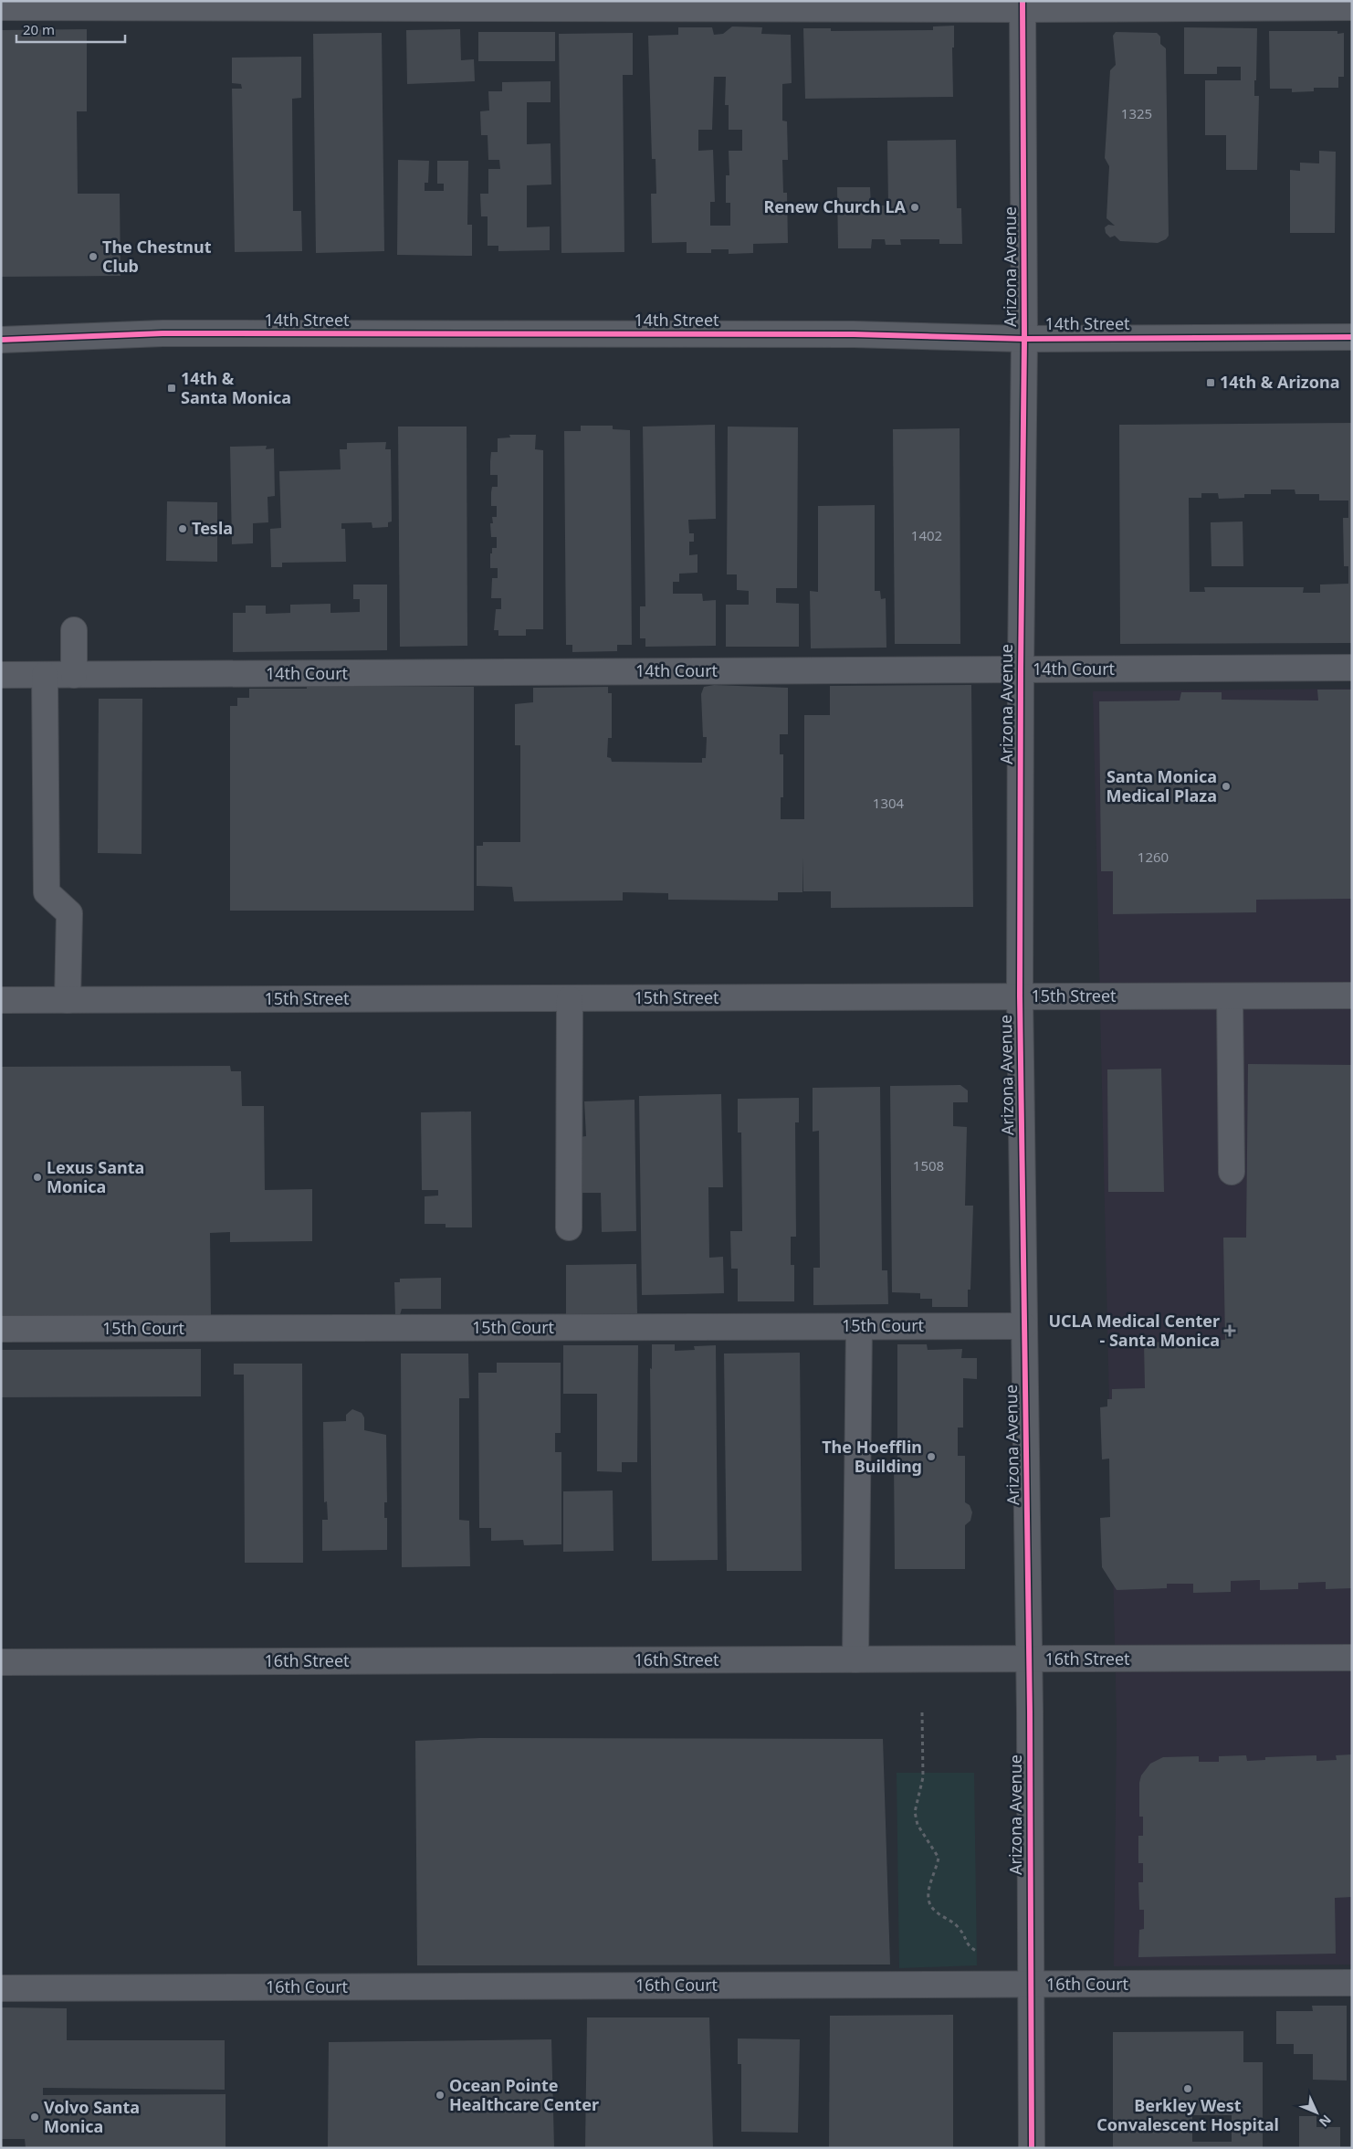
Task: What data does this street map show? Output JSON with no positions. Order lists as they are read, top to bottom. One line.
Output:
{"streets":{"street":["Arizona Avenue","14th Street","14th Court","15th Street","15th Court","16th Street","16th Court"]},"crossings":[["Arizona Avenue","14th Street"],["Arizona Avenue","14th Court"],["Arizona Avenue","15th Street"],["Arizona Avenue","15th Court"],["Arizona Avenue","16th Street"],["Arizona Avenue","16th Court"]],"places":{"other":["Renew Church LA","The Chestnut Club","Tesla","Santa Monica Medical Plaza","Lexus Santa Monica","The Hoefflin Building","Berkley West Convalescent Hospital","Ocean Pointe Healthcare Center","Volvo Santa Monica"],"transit":["14th & Arizona","14th & Santa Monica"],"health":["UCLA Medical Center - Santa Monica"]},"house_numbers":["1325","1402","1304","1260","1508"],"scale_bar":"20 m","north":"bottom right"}
